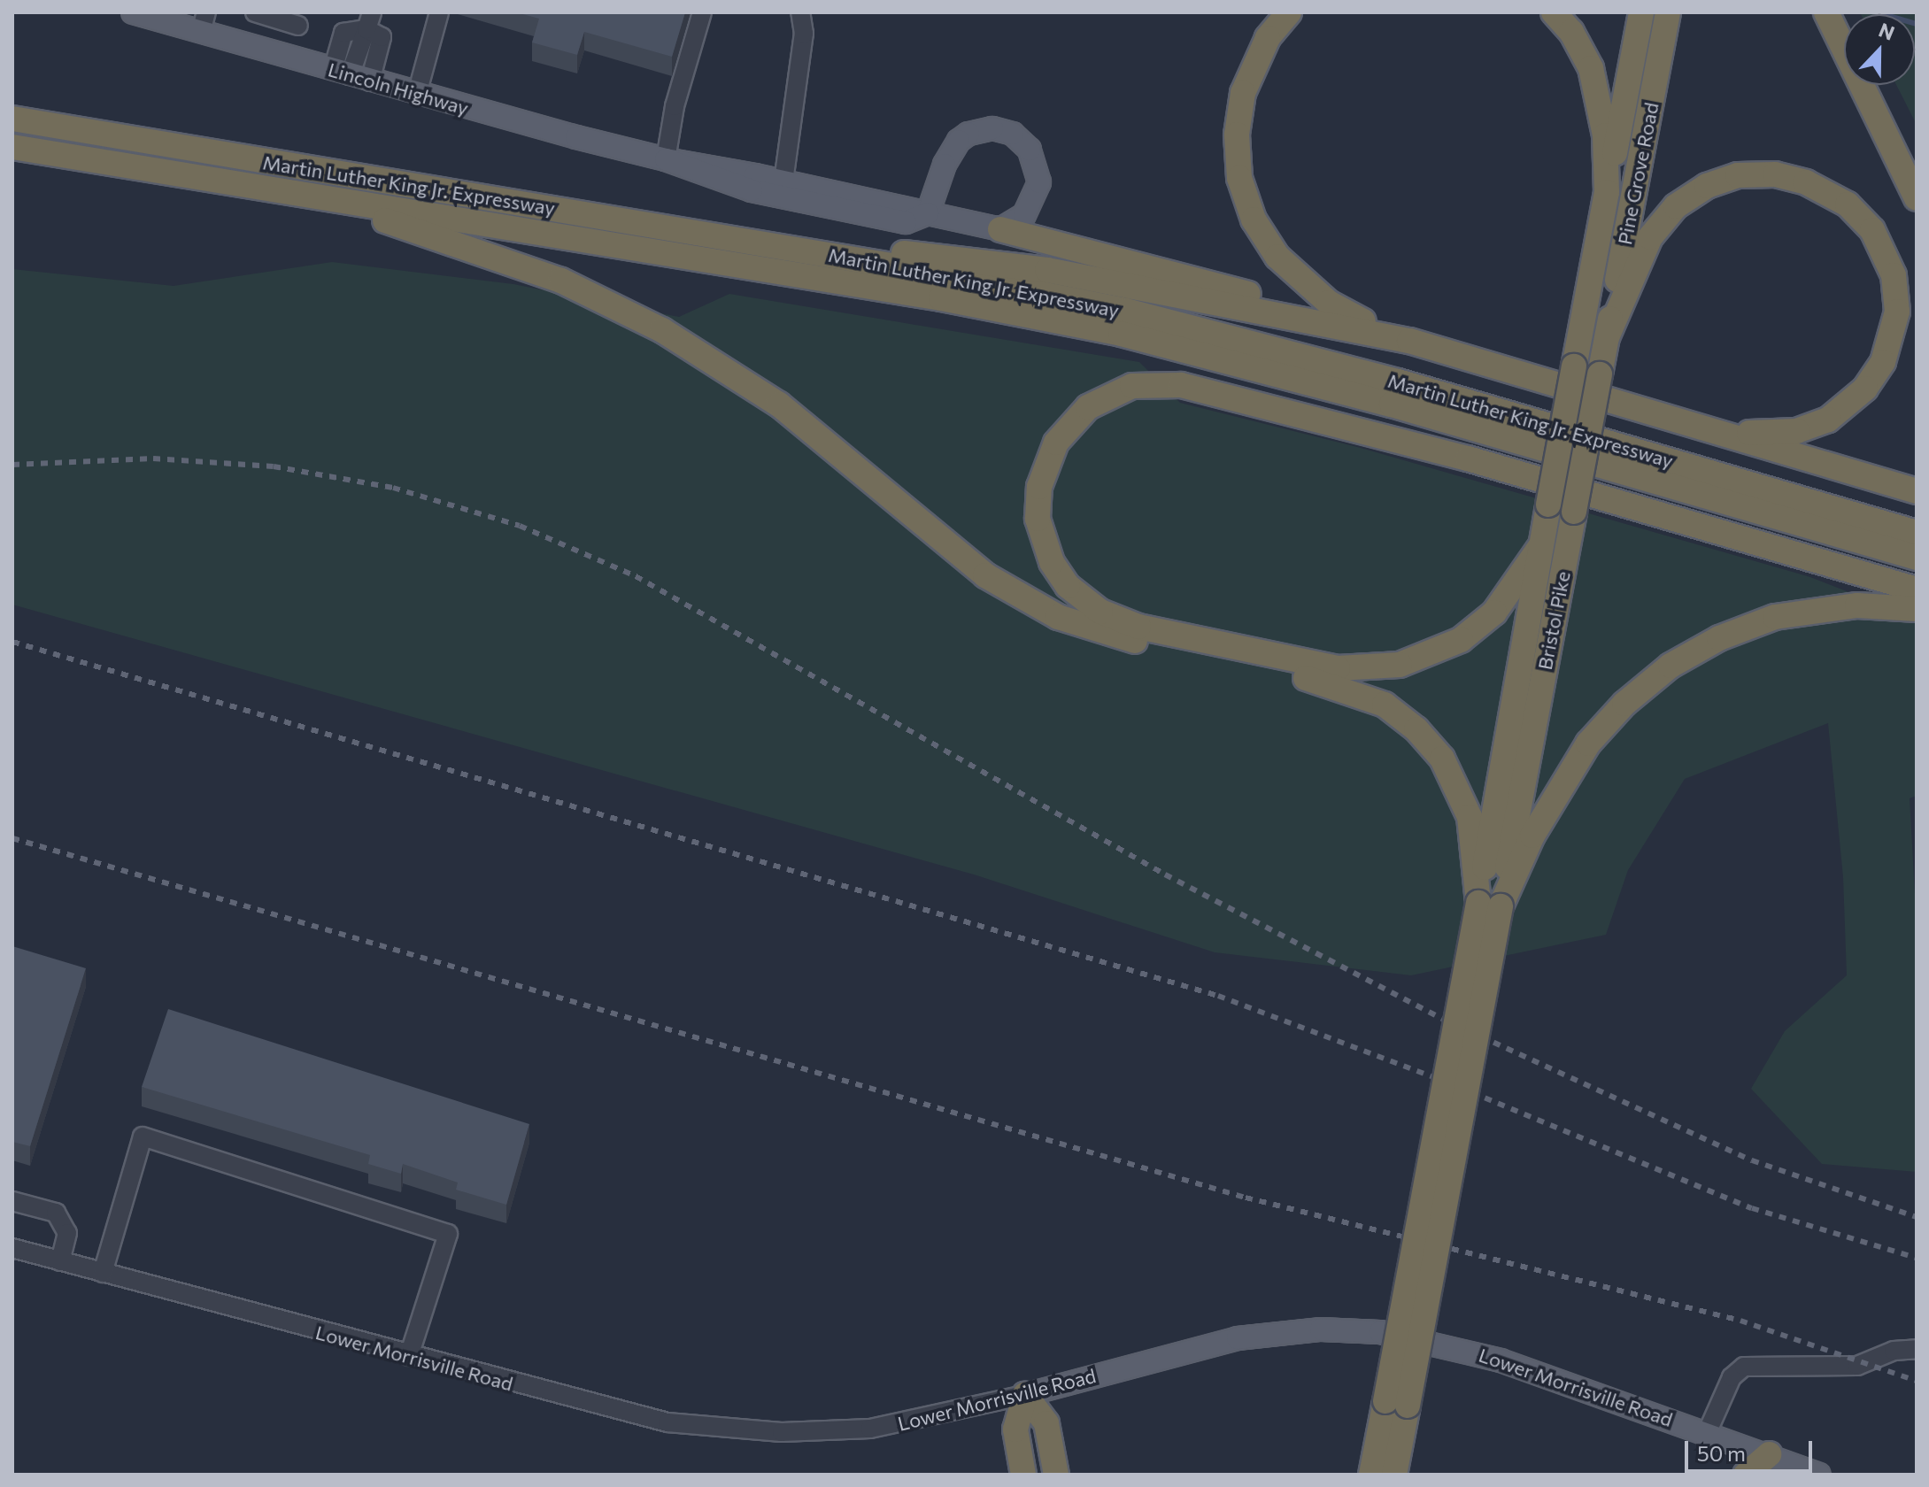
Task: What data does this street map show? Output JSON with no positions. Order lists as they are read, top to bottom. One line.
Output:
{"streets":{"highway":["Pine Grove Road","Martin Luther King Jr. Expressway","Bristol Pike"],"main road":["Lincoln Highway","Lower Morrisville Road"]},"crossings":[["Pine Grove Road","Bristol Pike"]],"scale_bar":"50 m","north":"top"}
